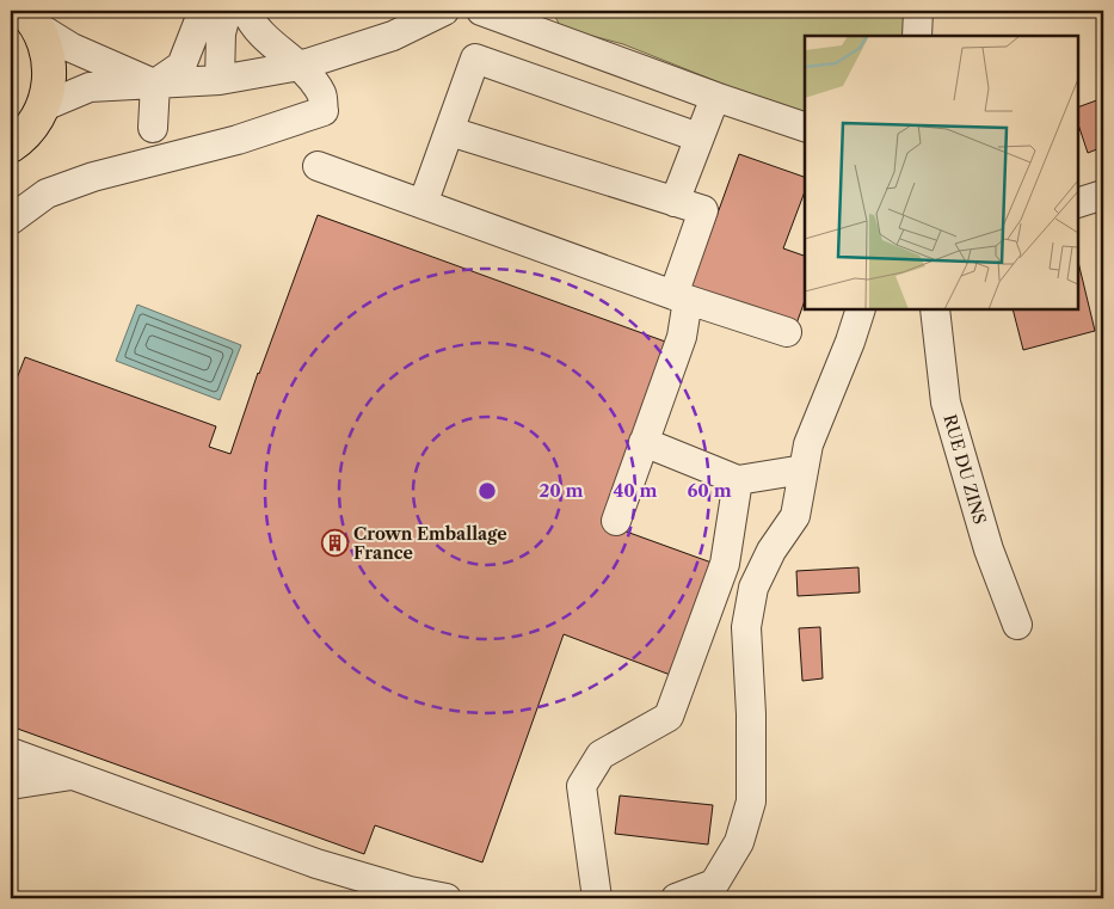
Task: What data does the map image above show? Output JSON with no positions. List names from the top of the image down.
{
  "streets": {
    "street": ["RUE DU ZINS"]
  },
  "places": {
    "building": ["Crown Emballage France"]
  },
  "rings": ["20 m", "40 m", "60 m"]
}
